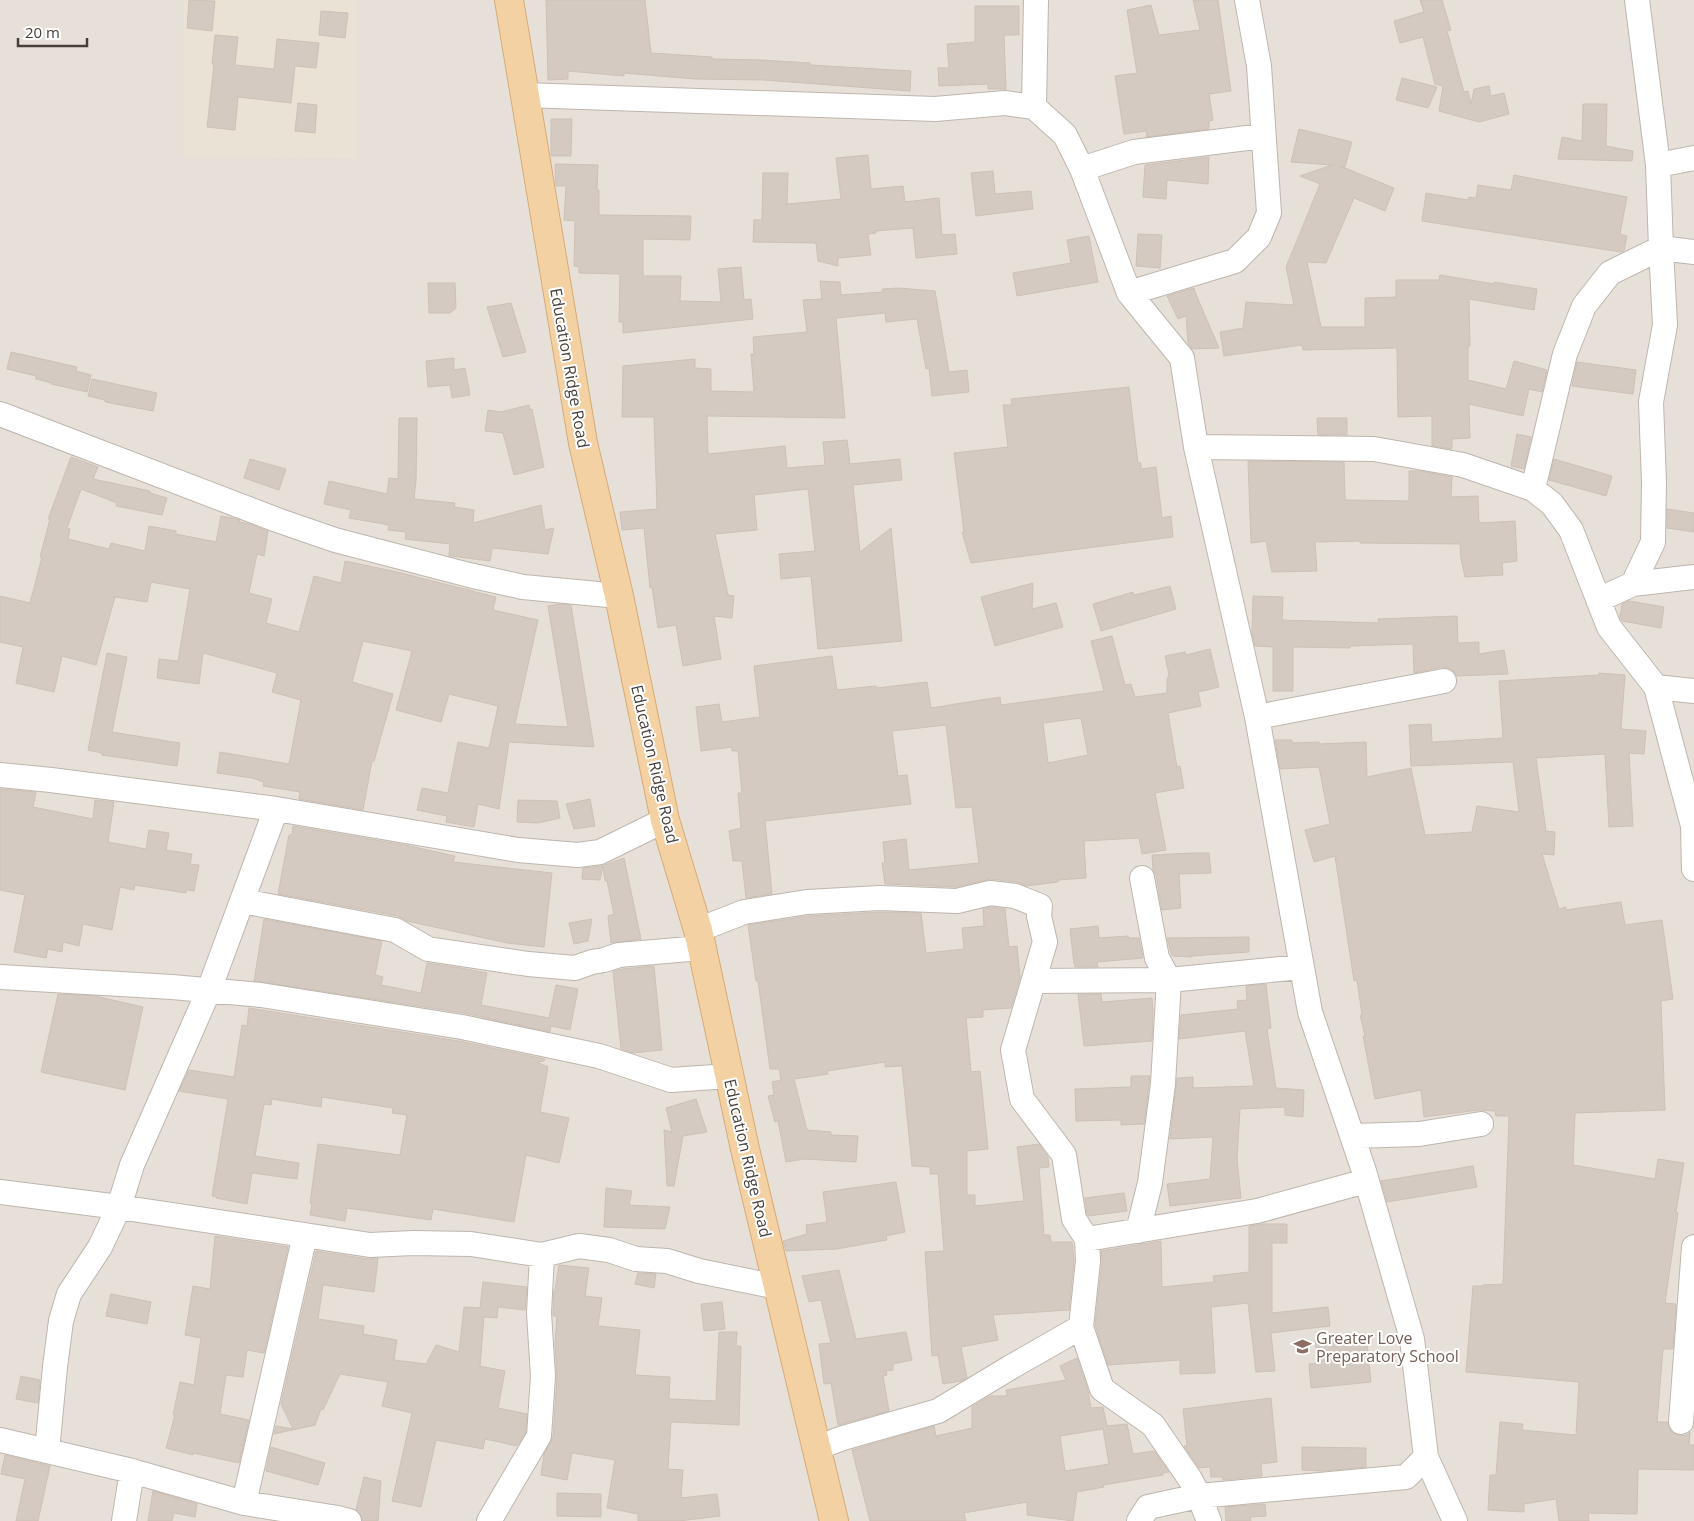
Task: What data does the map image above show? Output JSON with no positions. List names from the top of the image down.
{
  "streets": {
    "main road": ["Education Ridge Road"]
  },
  "places": {
    "school or university": ["Greater Love Preparatory School"]
  },
  "scale_bar": "20 m"
}
